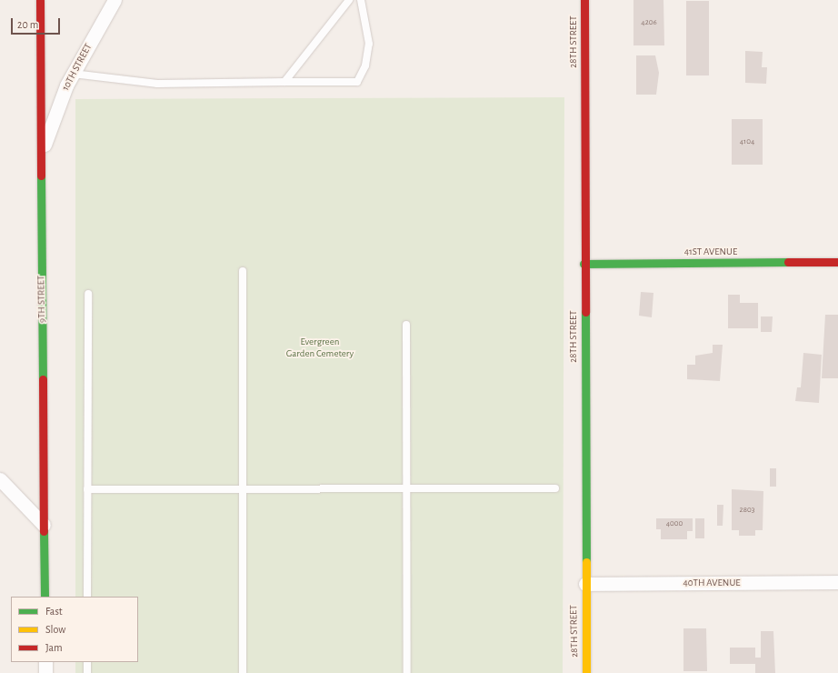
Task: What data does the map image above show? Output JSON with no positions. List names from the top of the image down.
{
  "streets": {
    "street": [
      "28TH STREET",
      "10TH STREET",
      "41ST AVENUE",
      "9TH STREET",
      "40TH AVENUE"
    ]
  },
  "crossings": [
    ["28TH STREET", "41ST AVENUE"],
    ["28TH STREET", "40TH AVENUE"],
    ["10TH STREET", "9TH STREET"]
  ],
  "parks": ["Evergreen Garden Cemetery"],
  "house_numbers": [
    "4206",
    "4104",
    "2803",
    "4000"
  ],
  "legend": ["Fast", "Slow", "Jam"],
  "scale_bar": "20 m"
}
